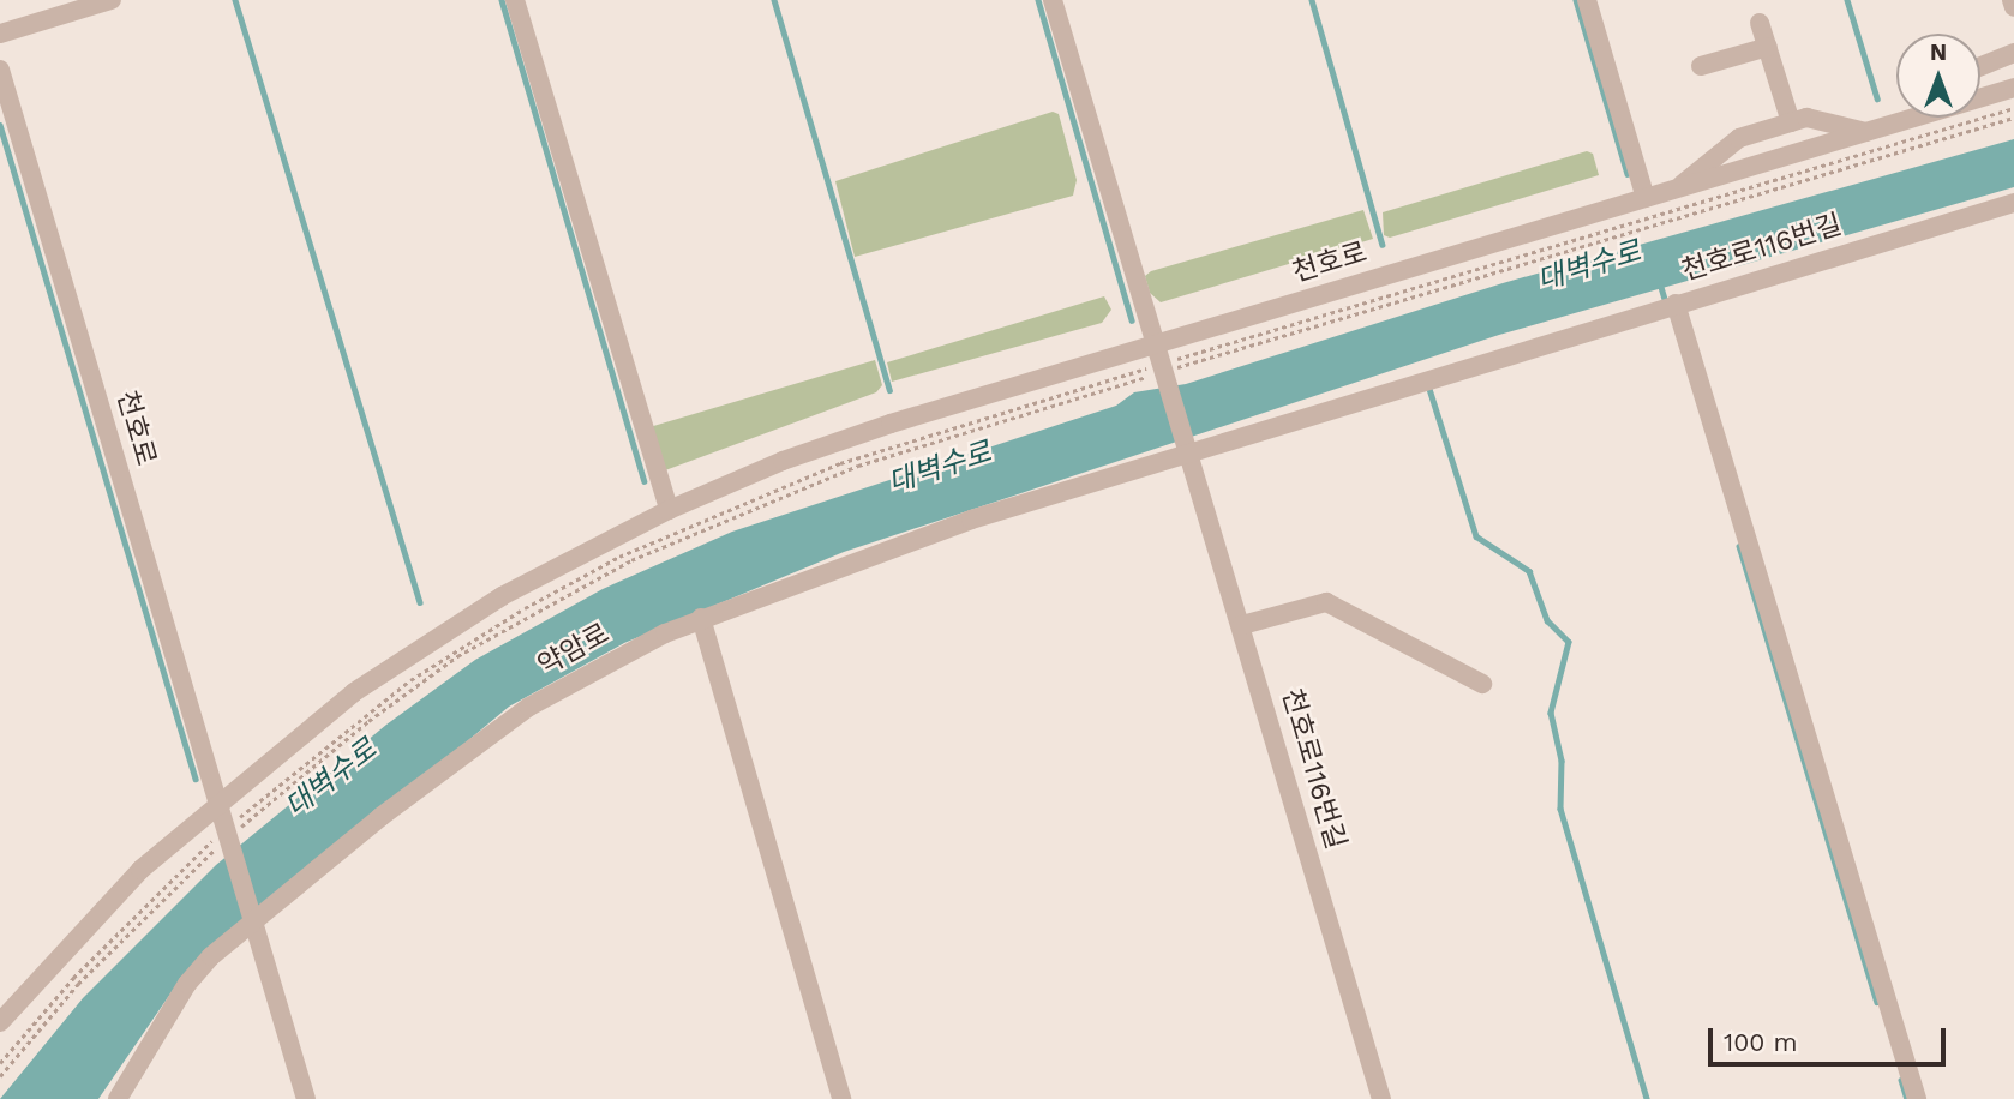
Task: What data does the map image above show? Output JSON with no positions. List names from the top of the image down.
{
  "streets": {
    "street": ["천호로116번길", "천호로", "약암로"]
  },
  "crossings": [
    ["천호로116번길", "천호로"],
    ["천호로116번길", "약암로"]
  ],
  "water": ["대벽수로"],
  "scale_bar": "100 m",
  "north": "top"
}
